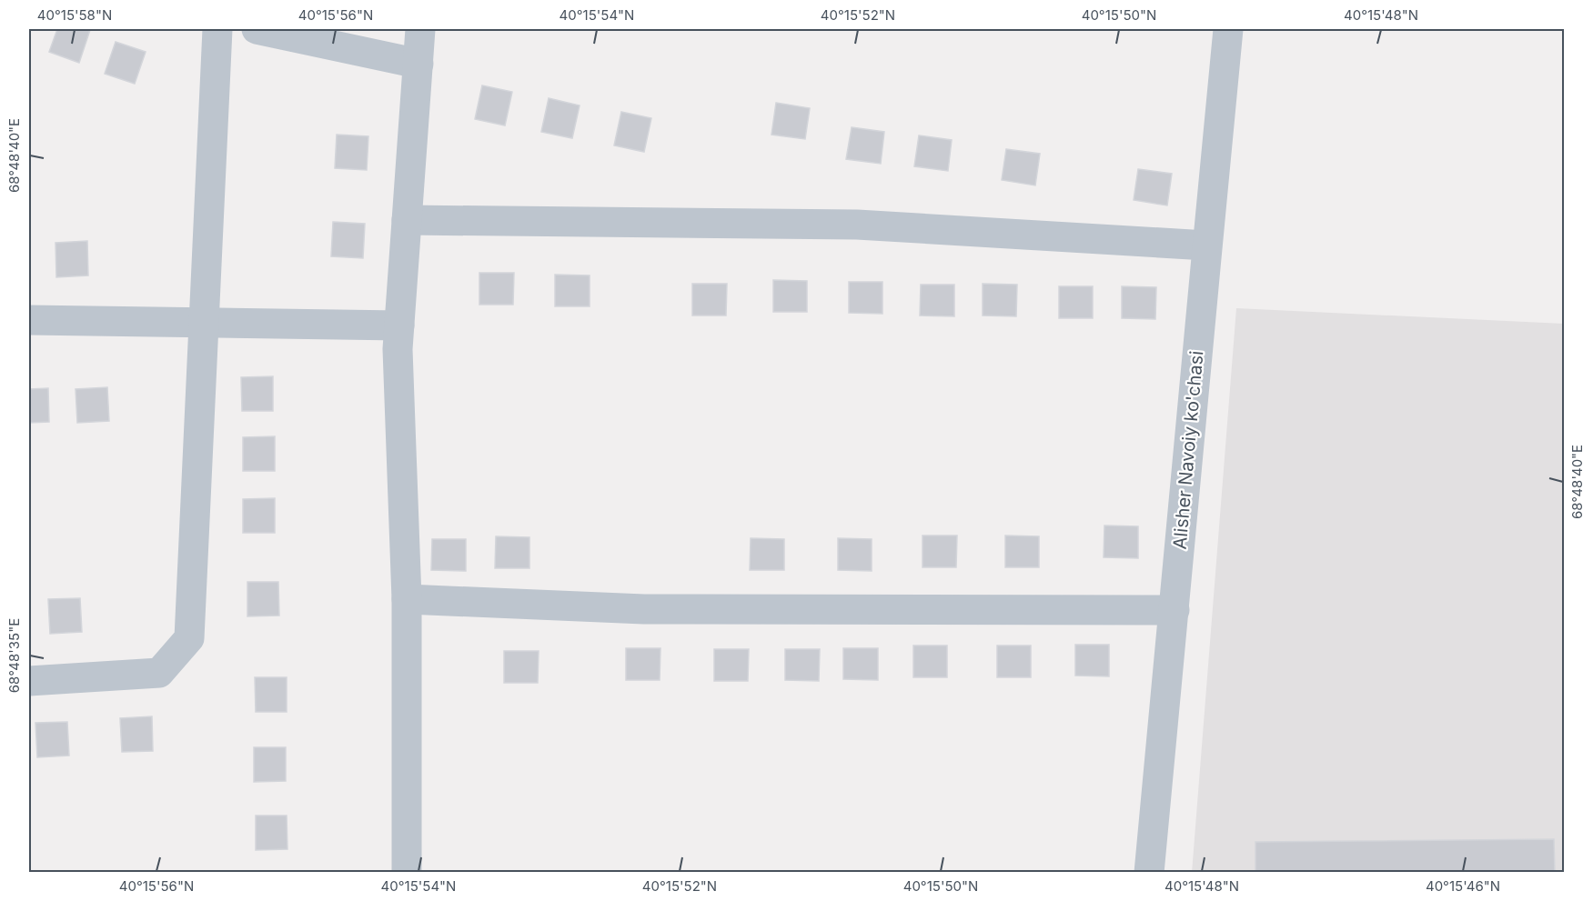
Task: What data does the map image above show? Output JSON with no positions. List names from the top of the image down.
{
  "streets": {
    "street": ["Alisher Navoiy ko'chasi"]
  },
  "coordinates": [
    "40°15'58\"N",
    "40°15'56\"N",
    "40°15'54\"N",
    "40°15'52\"N",
    "40°15'50\"N",
    "40°15'48\"N",
    "68°48'40\"E",
    "68°48'35\"E",
    "40°15'46\"N"
  ]
}
